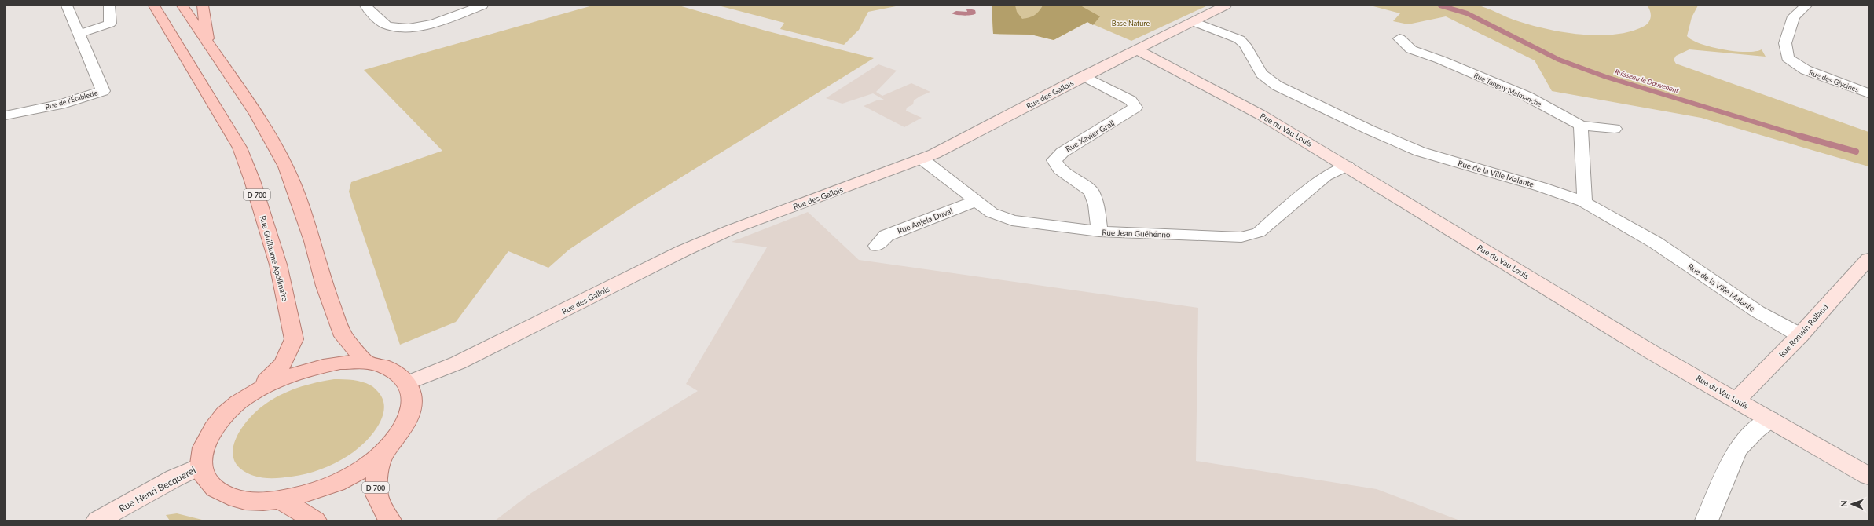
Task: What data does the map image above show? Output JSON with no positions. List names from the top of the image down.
{
  "streets": {
    "main road": [
      "Rue des Gallois",
      "Rue du Vau Louis",
      "D 700",
      "Rue Guillaume Apollinaire",
      "Rue Romain Rolland",
      "Rue Henri Becquerel"
    ],
    "street": [
      "Rue des Glycines",
      "Rue Tanguy Malmanche",
      "Rue de l'Établette",
      "Rue Xavier Grall",
      "Rue de la Ville Malante",
      "Rue Anjela Duval",
      "Rue Jean Guéhénno"
    ]
  },
  "crossings": [
    ["Rue des Gallois", "Rue du Vau Louis"],
    ["Rue des Gallois", "Rue Xavier Grall"],
    ["Rue des Gallois", "Rue de la Ville Malante"],
    ["Rue des Gallois", "Rue Jean Guéhénno"],
    ["Rue du Vau Louis", "Rue Jean Guéhénno"],
    ["Rue du Vau Louis", "Rue Romain Rolland"],
    ["Rue Xavier Grall", "Rue Jean Guéhénno"],
    ["Rue de la Ville Malante", "Rue Romain Rolland"],
    ["Rue Anjela Duval", "Rue Jean Guéhénno"]
  ],
  "water": ["Ruisseau le Douvenant"],
  "parks": ["Base Nature"],
  "north": "left"
}
